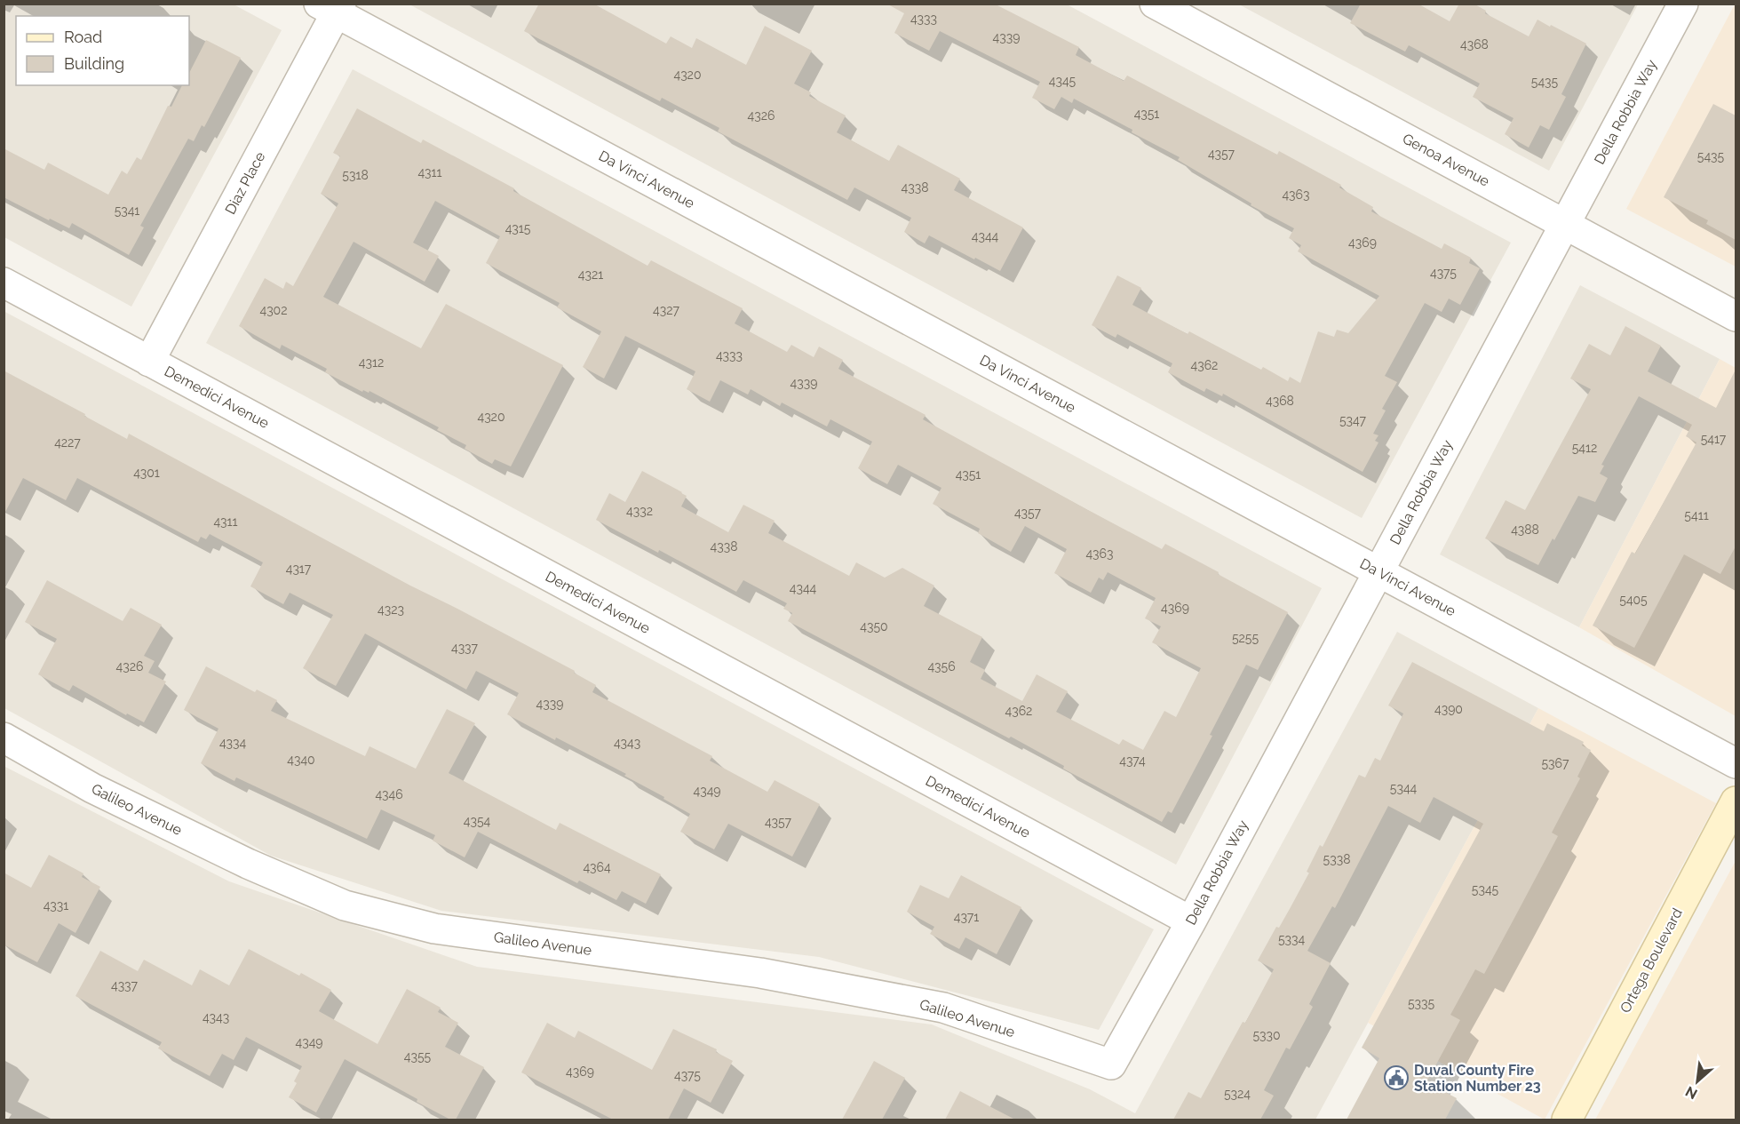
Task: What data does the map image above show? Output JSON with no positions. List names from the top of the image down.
{
  "streets": {
    "main road": ["Ortega Boulevard"],
    "street": [
      "Della Robbia Way",
      "Genoa Avenue",
      "Da Vinci Avenue",
      "Diaz Place",
      "Demedici Avenue",
      "Galileo Avenue"
    ]
  },
  "crossings": [
    ["Della Robbia Way", "Genoa Avenue"],
    ["Della Robbia Way", "Da Vinci Avenue"],
    ["Della Robbia Way", "Demedici Avenue"],
    ["Della Robbia Way", "Galileo Avenue"],
    ["Da Vinci Avenue", "Diaz Place"],
    ["Diaz Place", "Demedici Avenue"]
  ],
  "places": {
    "public building": ["Duval County Fire Station Number 23"]
  },
  "house_numbers": [
    "4333",
    "4339",
    "4368",
    "4320",
    "4345",
    "5435",
    "4351",
    "4326",
    "4357",
    "5435",
    "4311",
    "5318",
    "4338",
    "4363",
    "5341",
    "4315",
    "4344",
    "4369",
    "4375",
    "4321",
    "4302",
    "4327",
    "4333",
    "4312",
    "4362",
    "4339",
    "4368",
    "4320",
    "5347",
    "5417",
    "4227",
    "5412",
    "4301",
    "4351",
    "4332",
    "4357",
    "5411",
    "4311",
    "4388",
    "4338",
    "4363",
    "4317",
    "4344",
    "5405",
    "4369",
    "4323",
    "4350",
    "5255",
    "4337",
    "4326",
    "4356",
    "4339",
    "4390",
    "4362",
    "4334",
    "4343",
    "4340",
    "4374",
    "5367",
    "5344",
    "4349",
    "4346",
    "4354",
    "4357",
    "5338",
    "4364",
    "5345",
    "4331",
    "4371",
    "5334",
    "4337",
    "5335",
    "4343",
    "5330",
    "4349",
    "4355",
    "4369",
    "4375",
    "5324"
  ],
  "legend": ["Road", "Building"],
  "north": "bottom left"
}
